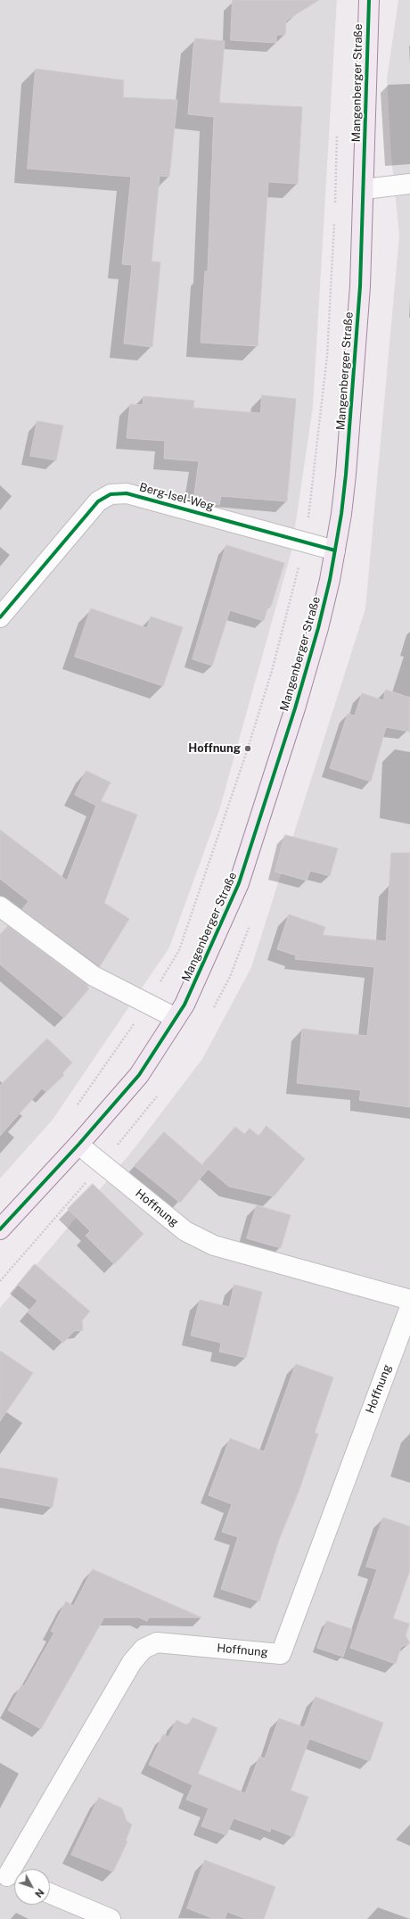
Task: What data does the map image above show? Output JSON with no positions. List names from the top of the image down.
{
  "streets": {
    "main road": ["Mangenberger Straße"],
    "lane": ["Berg-Isel-Weg", "Hoffnung"]
  },
  "crossings": [
    ["Mangenberger Straße", "Berg-Isel-Weg"],
    ["Mangenberger Straße", "Hoffnung"]
  ],
  "places": ["Hoffnung"],
  "north": "bottom right"
}
